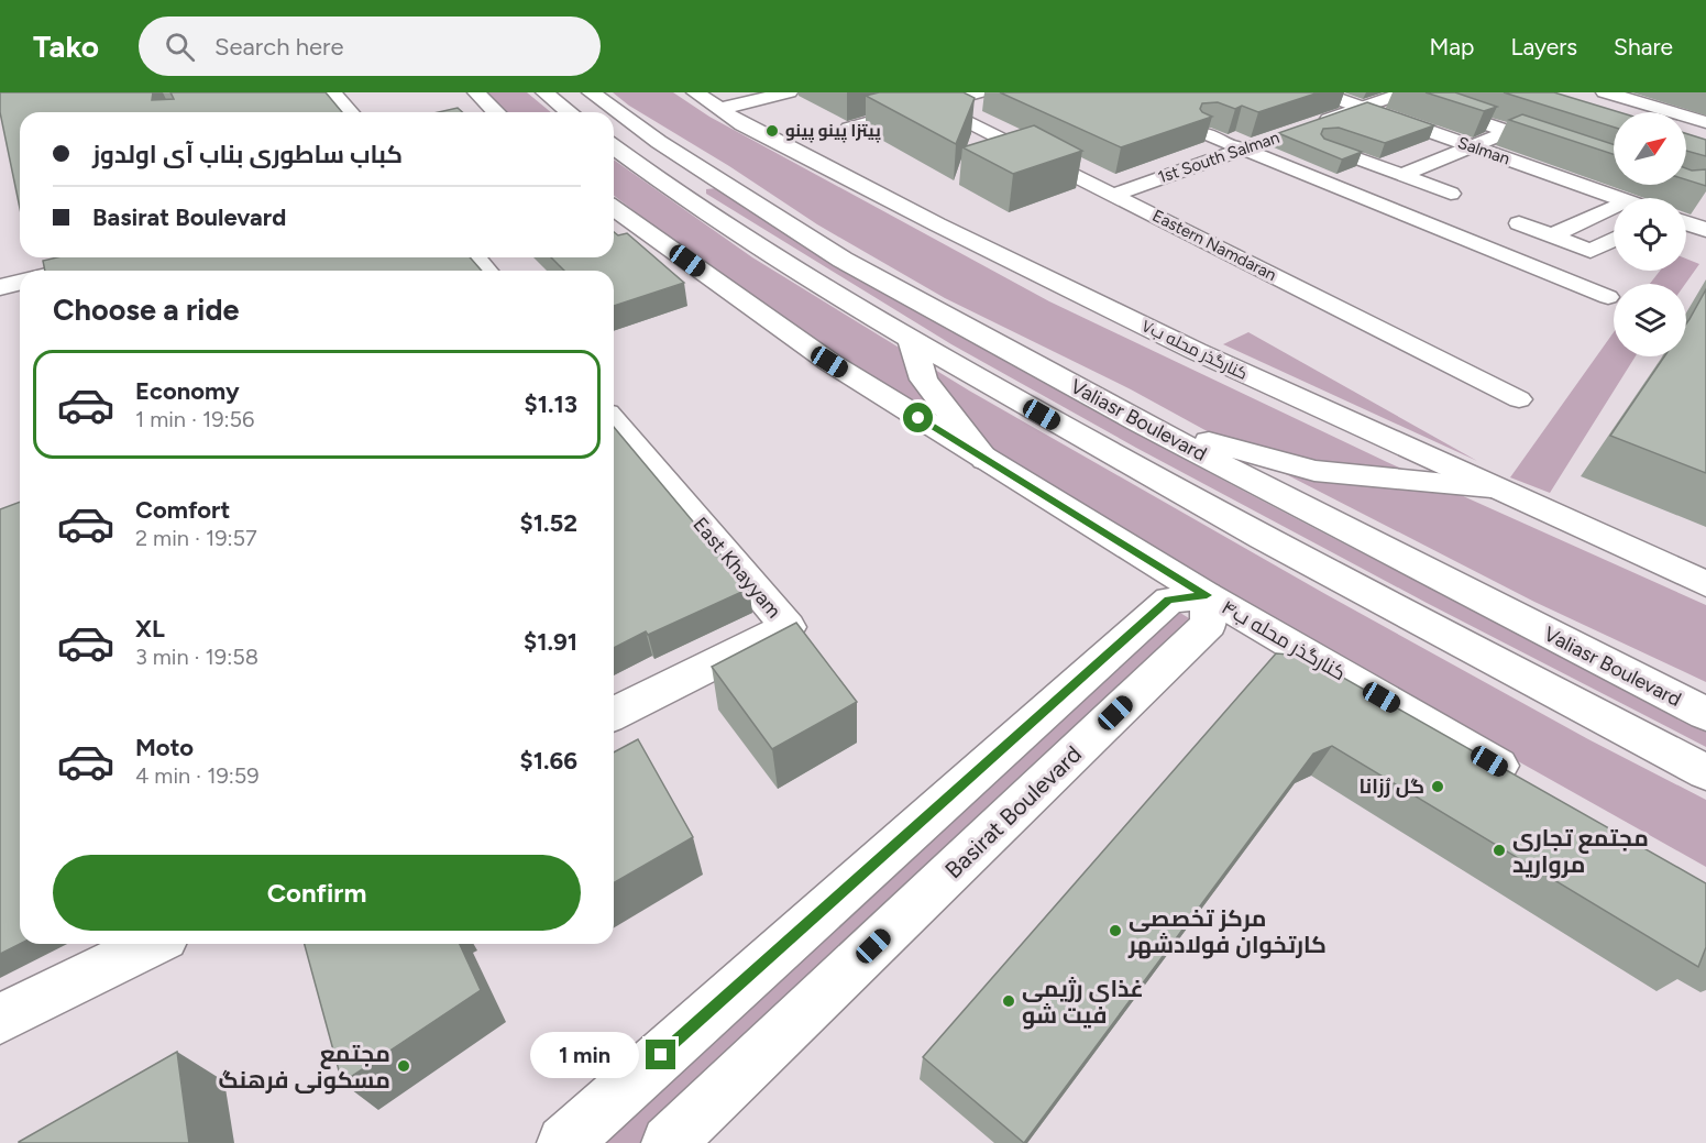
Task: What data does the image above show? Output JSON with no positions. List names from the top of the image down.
{
  "streets": {
    "main road": [
      "Salman",
      "Eastern Namdaran",
      "کنارگذر محله ب۷",
      "Valiasr Boulevard",
      "East Khayyam",
      "کنارگذر محله ب۴",
      "Basirat Boulevard"
    ],
    "street": ["1st South Salman"]
  },
  "crossings": [
    ["1st South Salman", "Eastern Namdaran"],
    ["کنارگذر محله ب۴", "Basirat Boulevard"]
  ],
  "places": [
    "پیتزا پینو پینو",
    "گل رُزانا",
    "مجتمع تجاری مروارید",
    "مرکز تخصصی کارتخوان فولادشهر",
    "غذای رژیمی فیت شو",
    "مجتمع مسکونی فرهنگ"
  ],
  "north": "top right",
  "page": {
    "header": "Tako",
    "search": "Search here",
    "nav": ["Map", "Layers", "Share"],
    "banner": ["کباب ساطوری بناب آی اولدوز", "Basirat Boulevard"],
    "heading": "Choose a ride",
    "list": [
      {
        "name": "Economy",
        "note": "1 min · 19:56",
        "value": "$1.13"
      },
      {
        "name": "Comfort",
        "note": "2 min · 19:57",
        "value": "$1.52"
      },
      {
        "name": "XL",
        "note": "3 min · 19:58",
        "value": "$1.91"
      },
      {
        "name": "Moto",
        "note": "4 min · 19:59",
        "value": "$1.66"
      }
    ],
    "buttons": "Confirm",
    "bubble": "1 min"
  }
}
